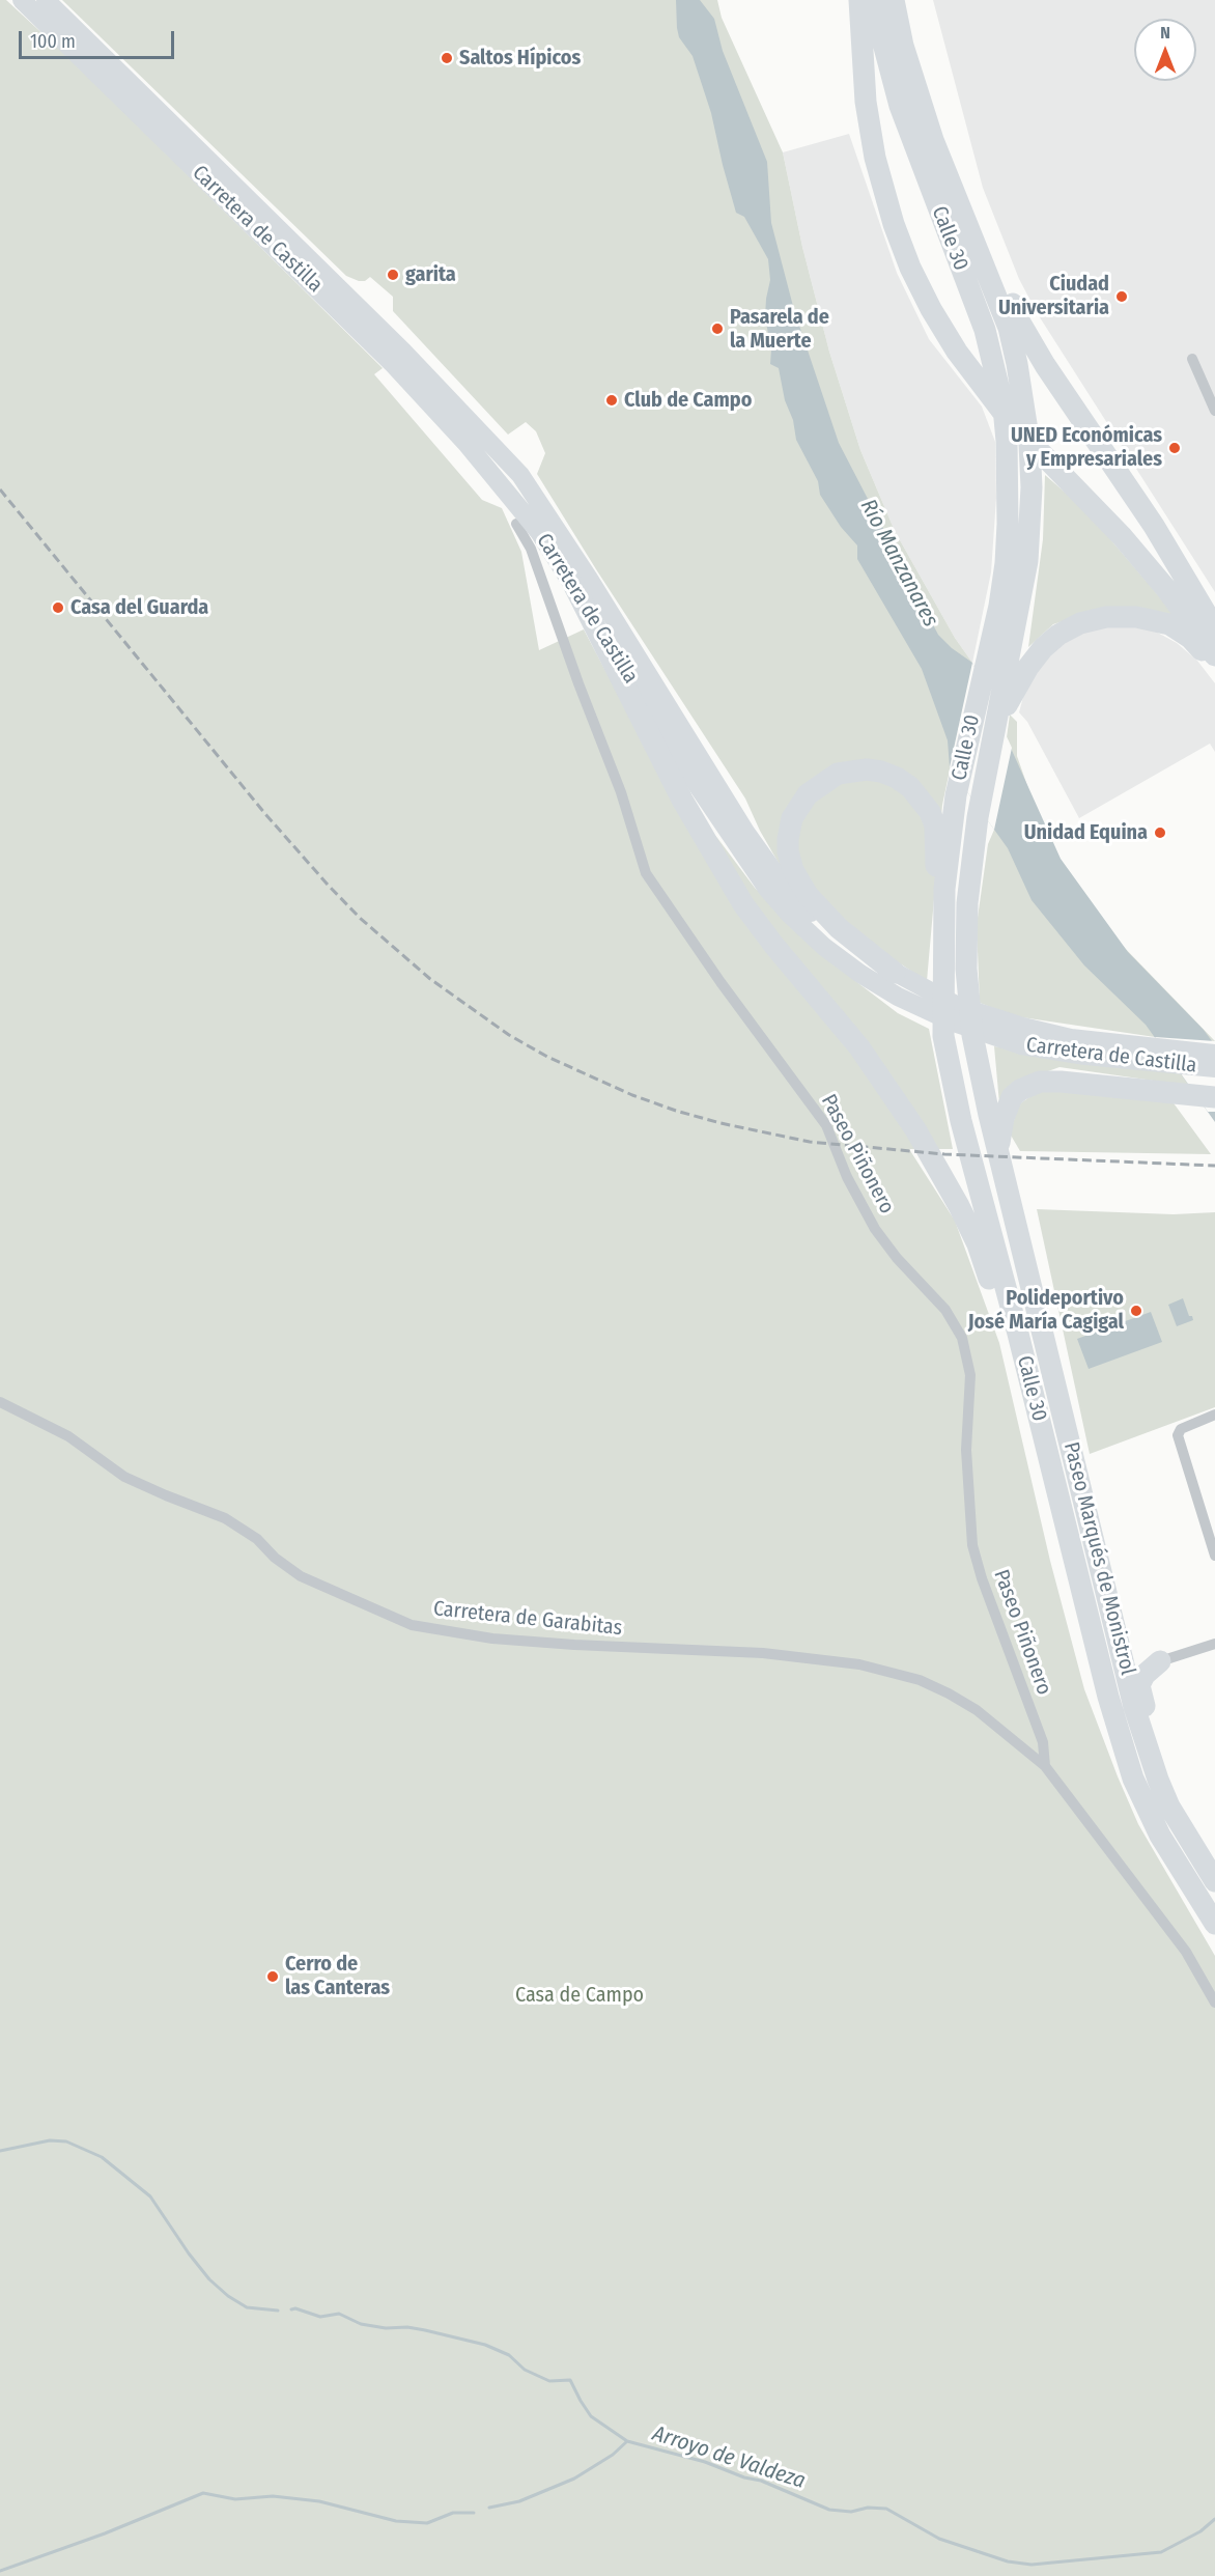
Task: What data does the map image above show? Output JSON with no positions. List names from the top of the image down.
{
  "streets": {
    "highway": ["Carretera de Castilla", "Calle 30", "Paseo Marqués de Monistrol"],
    "street": ["Paseo Piñonero", "Carretera de Garabitas"]
  },
  "crossings": [
    ["Calle 30", "Paseo Marqués de Monistrol"],
    ["Paseo Piñonero", "Carretera de Garabitas"]
  ],
  "water": ["Río Manzanares", "Arroyo de Valdeza"],
  "parks": ["Casa de Campo"],
  "places": [
    "Saltos Hípicos",
    "garita",
    "Ciudad Universitaria",
    "Pasarela de la Muerte",
    "Club de Campo",
    "UNED Económicas y Empresariales",
    "Casa del Guarda",
    "Unidad Equina",
    "Polideportivo José María Cagigal",
    "Cerro de las Canteras"
  ],
  "scale_bar": "100 m",
  "north": "top"
}
